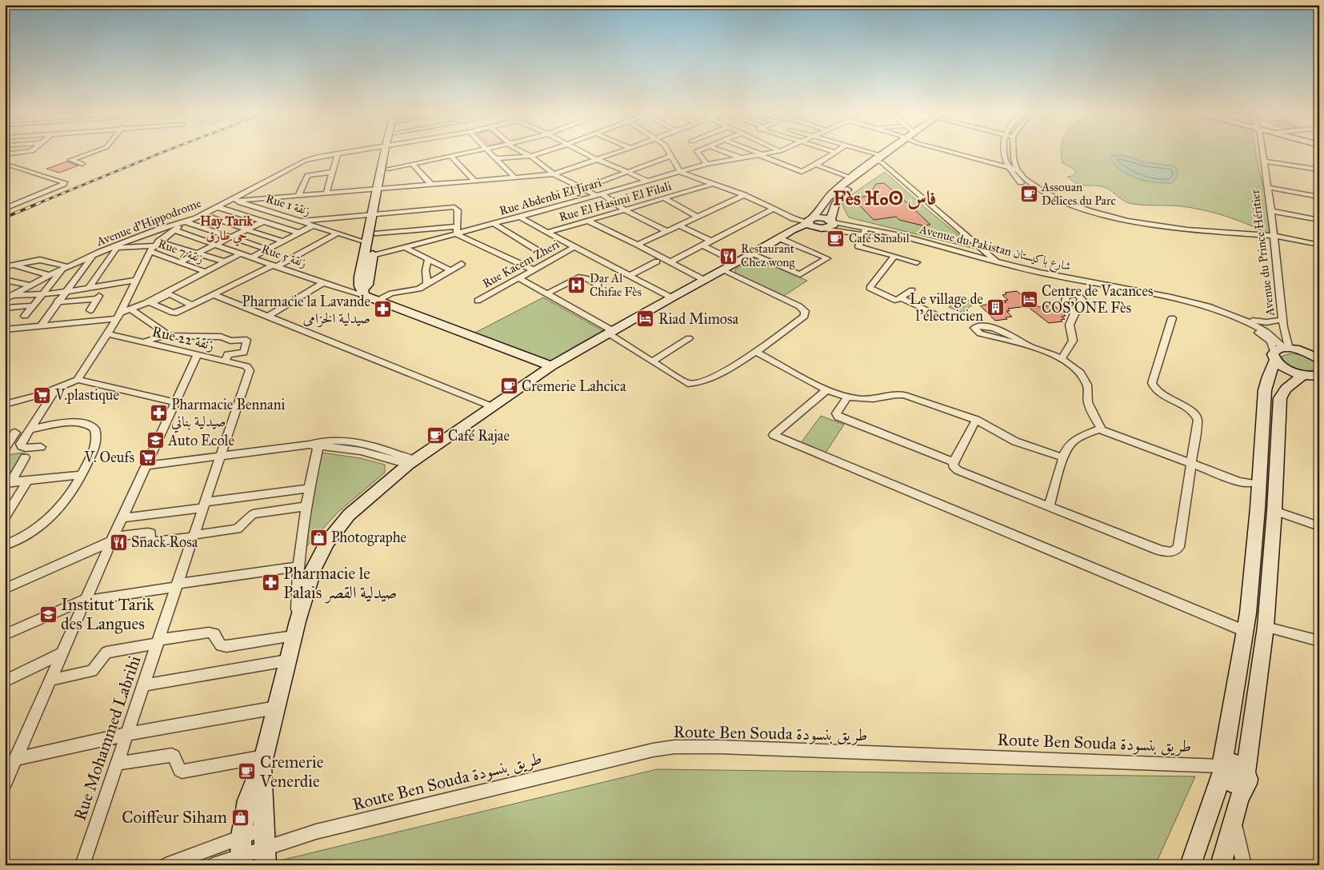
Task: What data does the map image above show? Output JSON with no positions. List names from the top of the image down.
{
  "streets": {
    "street": [
      "Rue Abdenbi El Jirari",
      "Rue El Hasimi El Filali",
      "Rue 1 زنقة",
      "Avenue d'Hippodrome",
      "Avenue du Pakistan شارع باكيستان",
      "Rue 7 زنقة",
      "Avenue du Prince Héritier",
      "Rue 5 زنقة",
      "Rue Kacem Zheri",
      "Rue 22 زنقة",
      "Route Ben Souda طريق بنسودة",
      "Rue Mohammed Labrihi"
    ]
  },
  "crossings": [
    ["Rue Abdenbi El Jirari", "Avenue du Pakistan شارع باكيستان"],
    ["Rue El Hasimi El Filali", "Avenue du Pakistan شارع باكيستان"],
    ["Rue 1 زنقة", "Avenue d'Hippodrome"],
    ["Avenue du Pakistan شارع باكيستان", "Avenue du Prince Héritier"],
    ["Rue 22 زنقة", "Rue Mohammed Labrihi"]
  ],
  "districts": ["Fès ⴼⴰⵙ فاس", "Hay Tarik حي طارق"],
  "places": {
    "cafe": [
      "Assouan Délices du Parc",
      "Café Sanabil",
      "Cremerie Lahcica",
      "Café Rajae",
      "Cremerie Venerdie"
    ],
    "restaurant": ["Restaurant Chez wong", "Snack Rosa"],
    "hospital": ["Dar Al Chifae Fès"],
    "hotel": ["Centre de Vacances COS’ONE Fès", "Riad Mimosa"],
    "building": ["Le village de l'électricien"],
    "pharmacy": ["Pharmacie la Lavande صيدلية الخزامى", "Pharmacie Bennani صيدلية بناني", "Pharmacie le Palais صيدلية القصر"],
    "supermarket": ["V.plastique", "V. Oeufs"],
    "school or university": ["Auto Ecole", "Institut Tarik des Langues"],
    "shop": ["Photographe", "Coiffeur Siham"]
  }
}
